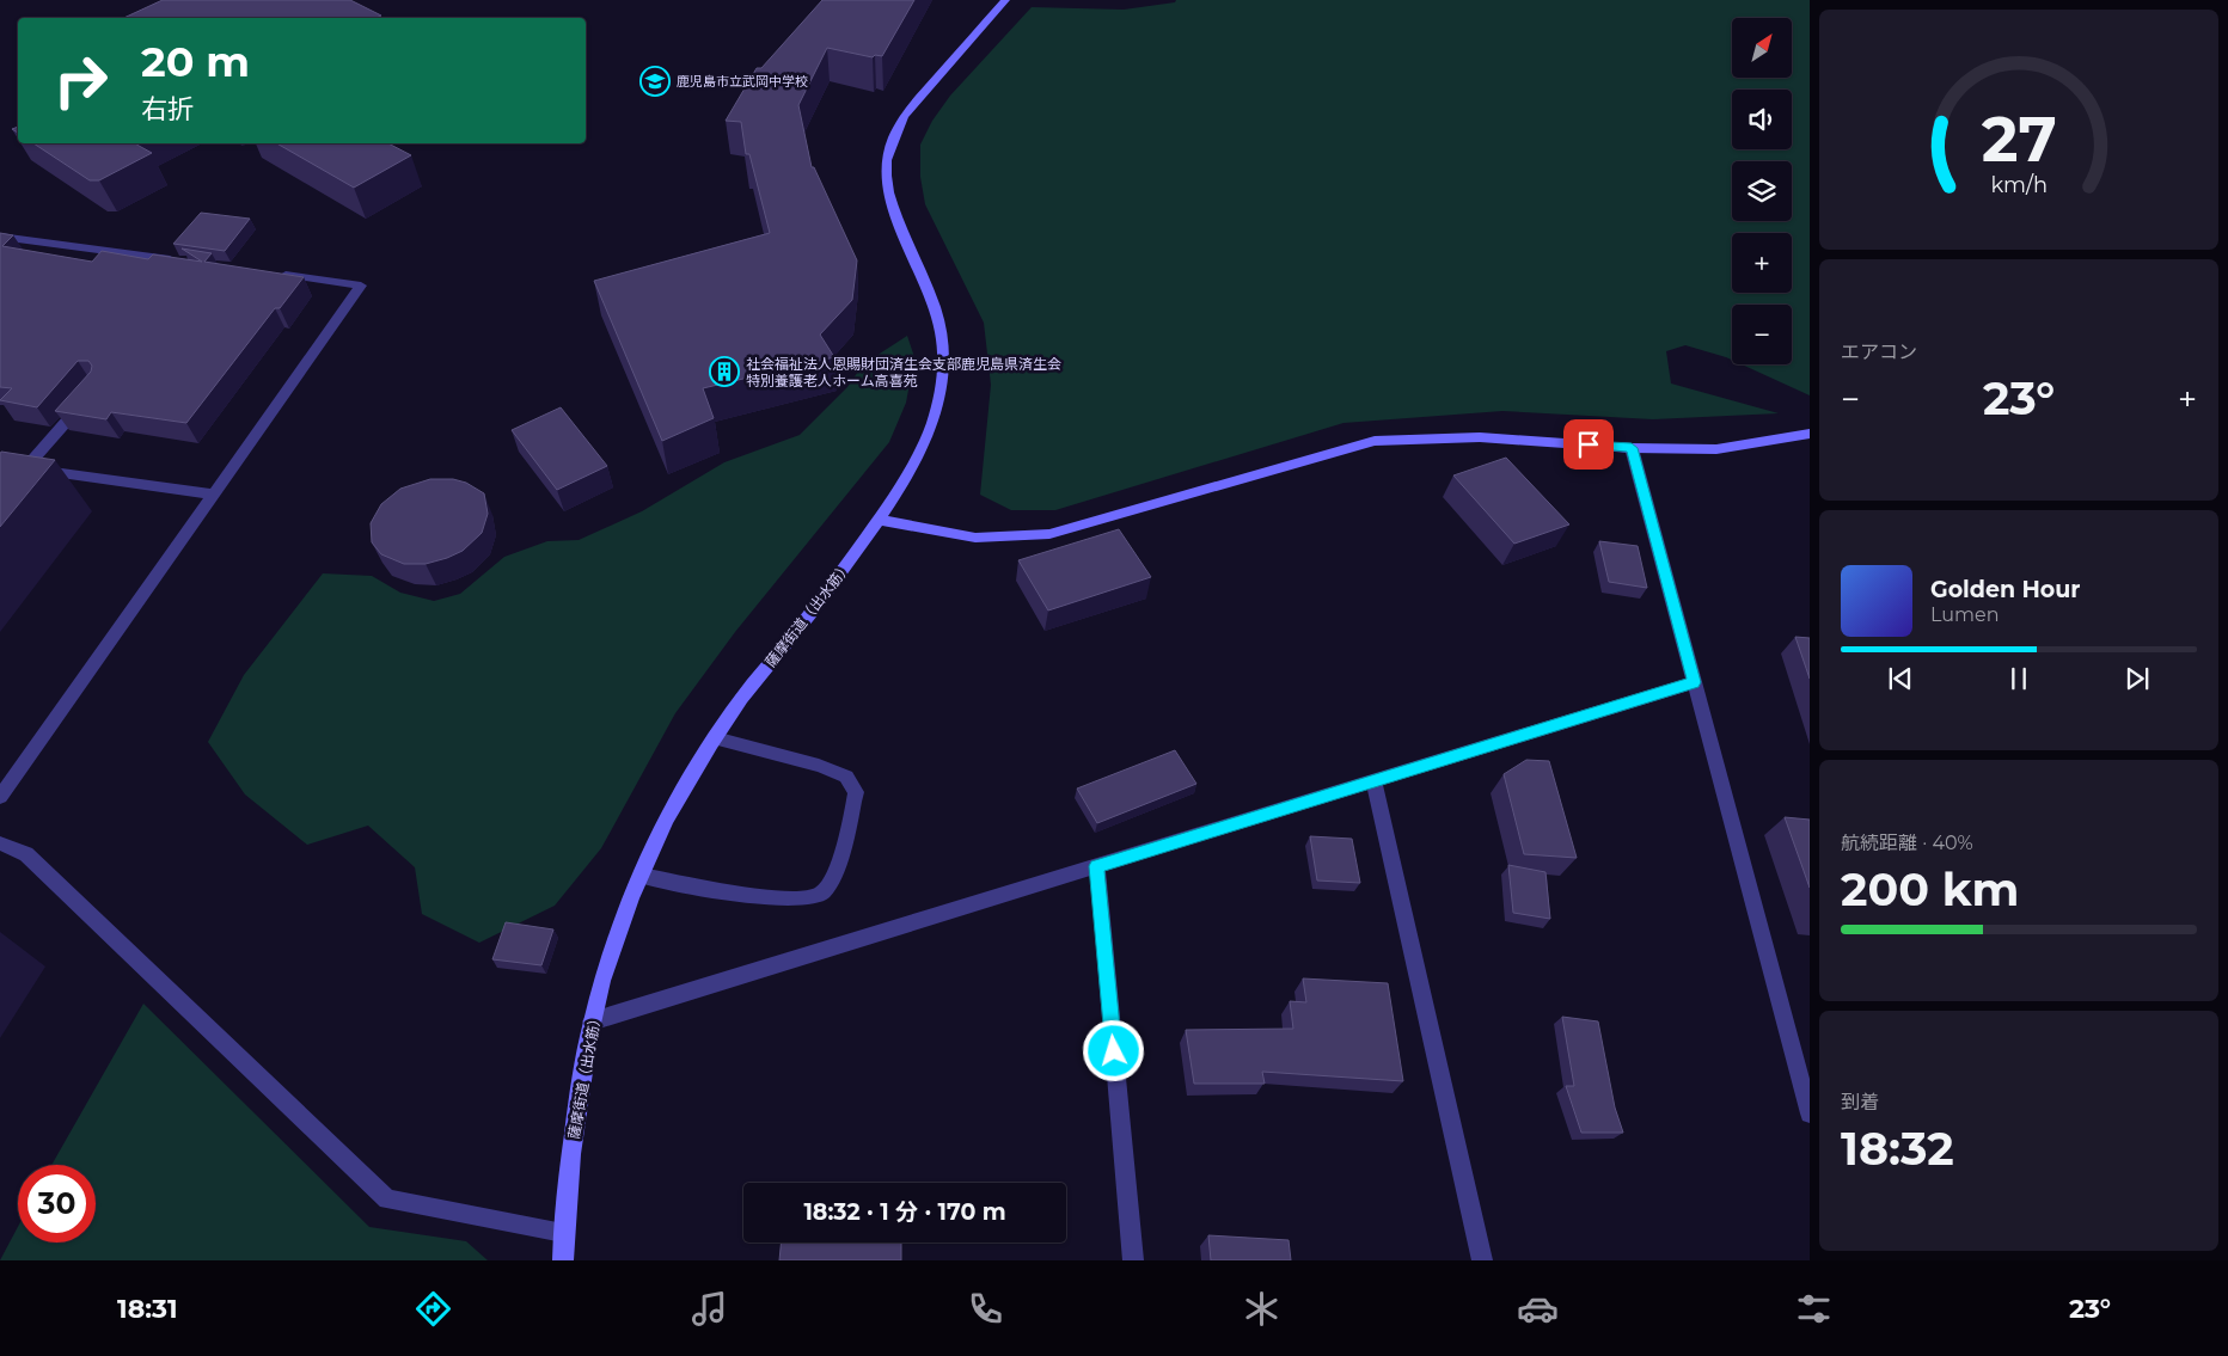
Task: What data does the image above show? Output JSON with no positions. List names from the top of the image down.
{
  "streets": {
    "street": ["薩摩街道（出水筋）"]
  },
  "places": {
    "school or university": ["鹿児島市立武岡中学校"],
    "building": ["社会福祉法人恩賜財団済生会支部鹿児島県済生会 特別養護老人ホーム高喜苑"]
  },
  "north": "top right",
  "page": {
    "map_buttons": ["+", "−"],
    "turn": ["20 m", "右折"],
    "tile": [
      "エアコン",
      ["航続距離 · 40%", "200 km"],
      ["到着", "18:32"]
    ],
    "heat": ["−", "23°", "+"],
    "song": ["Golden Hour", "Lumen"],
    "limit": "30",
    "trip": "18:32 · 1 分 · 170 m",
    "tabs": ["18:31", "23°"],
    "gauge": ["27", "km/h"]
  }
}
